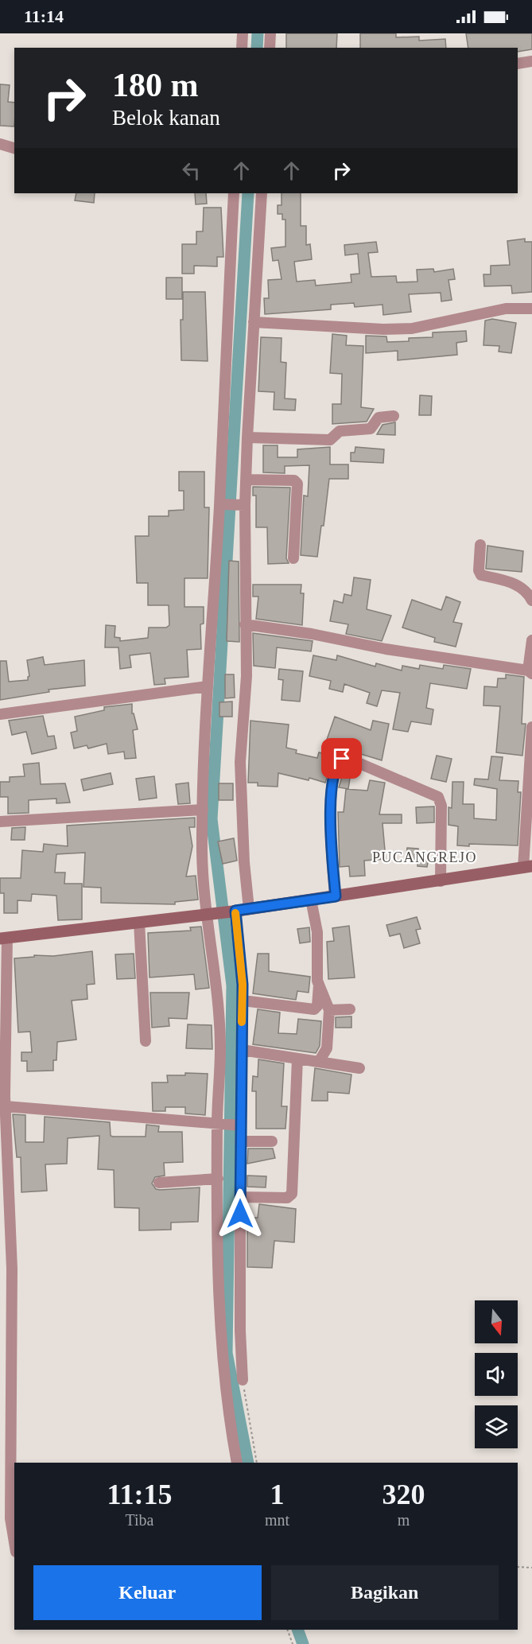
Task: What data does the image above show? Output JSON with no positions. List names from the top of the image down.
{
  "districts": ["PUCANGREJO"],
  "north": "bottom",
  "page": {
    "status": "11:14",
    "turn": ["180 m", "Belok kanan"],
    "eta": [
      "11:15",
      "Tiba",
      "1",
      "mnt",
      "320",
      "m"
    ],
    "buttons": ["Keluar", "Bagikan"]
  }
}
